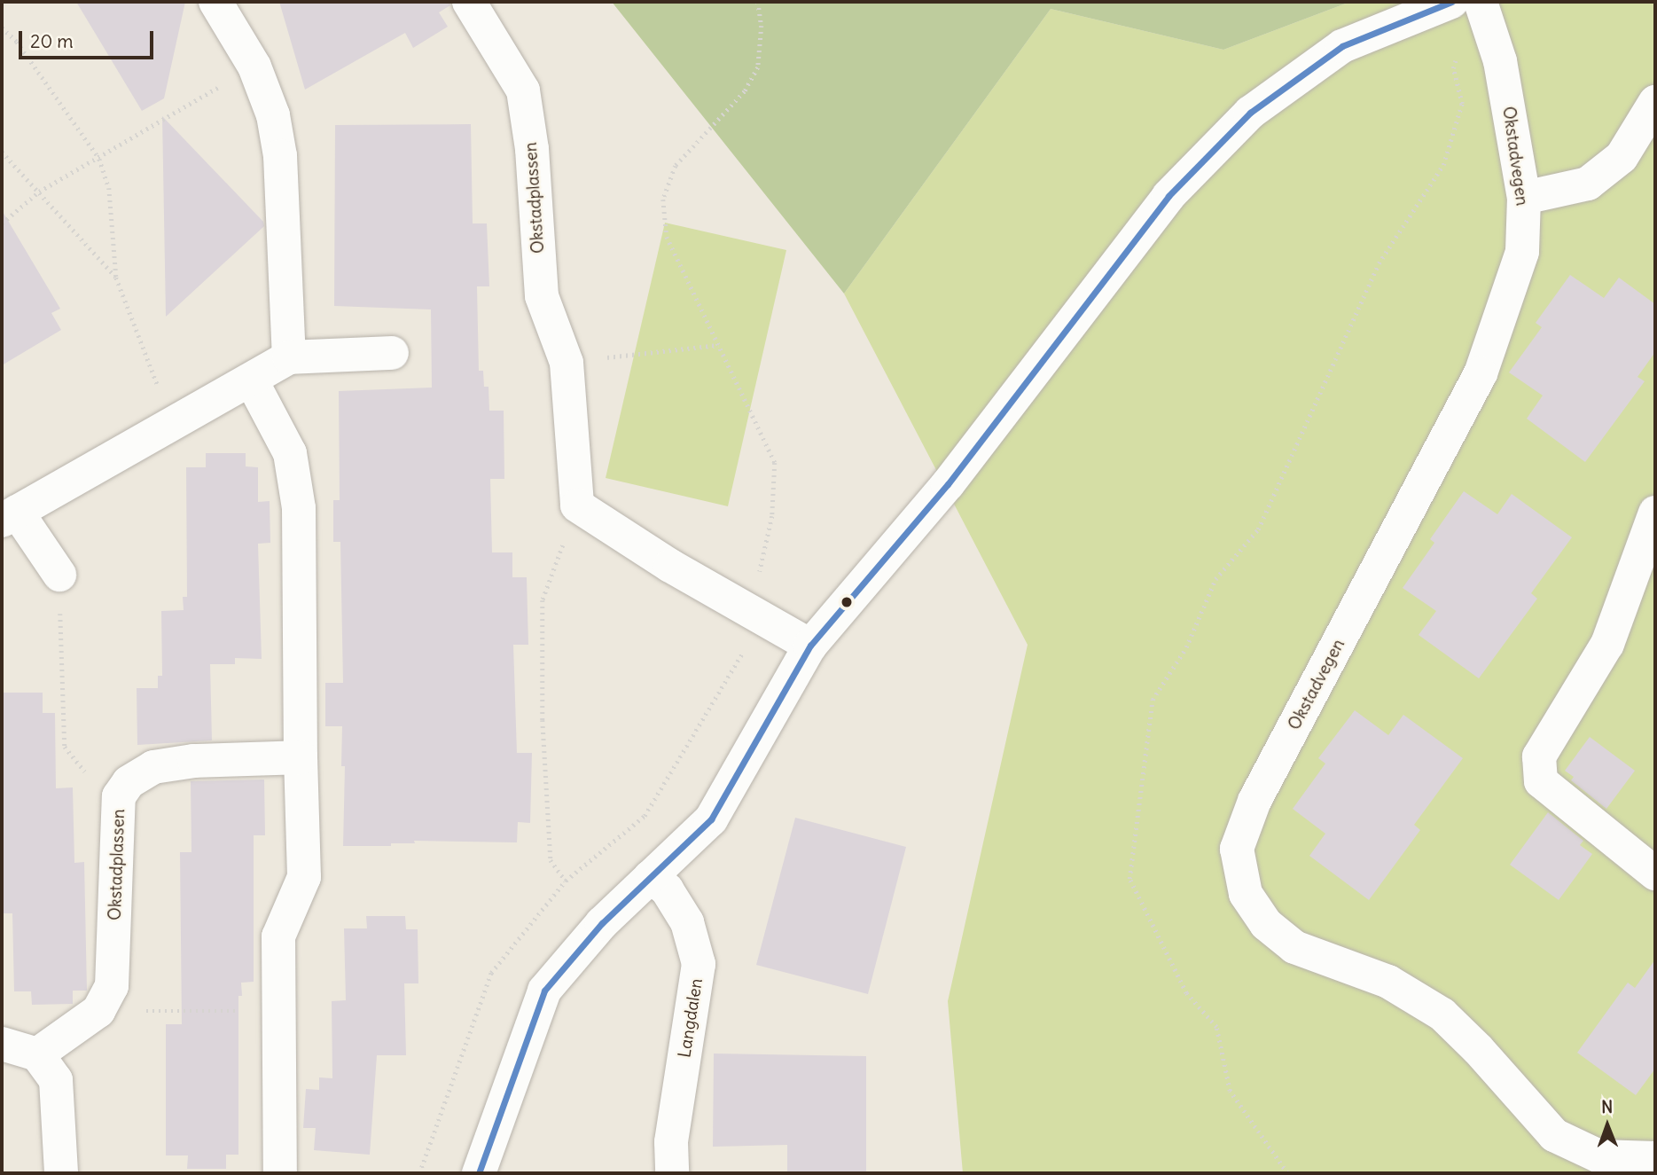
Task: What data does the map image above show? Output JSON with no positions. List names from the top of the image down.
{
  "streets": {
    "street": ["Okstadvegen", "Okstadplassen", "Langdalen"]
  },
  "scale_bar": "20 m",
  "north": "top"
}
